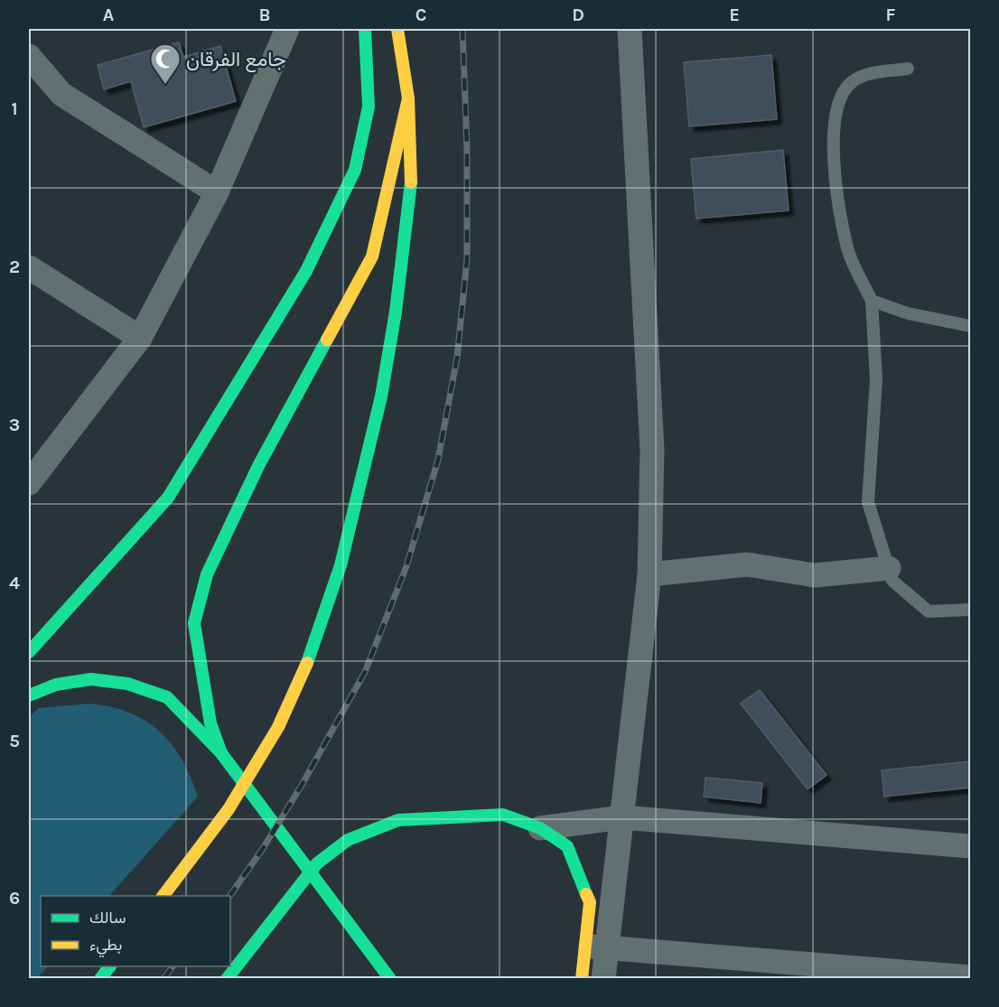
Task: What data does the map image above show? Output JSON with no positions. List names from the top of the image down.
{
  "places": {
    "mosque": ["جامع الفرقان"]
  },
  "legend": ["سالك", "بطيء"],
  "grid": {
    "columns": [
      "A",
      "B",
      "C",
      "D",
      "E",
      "F"
    ],
    "rows": [
      "1",
      "2",
      "3",
      "4",
      "5",
      "6"
    ]
  }
}
